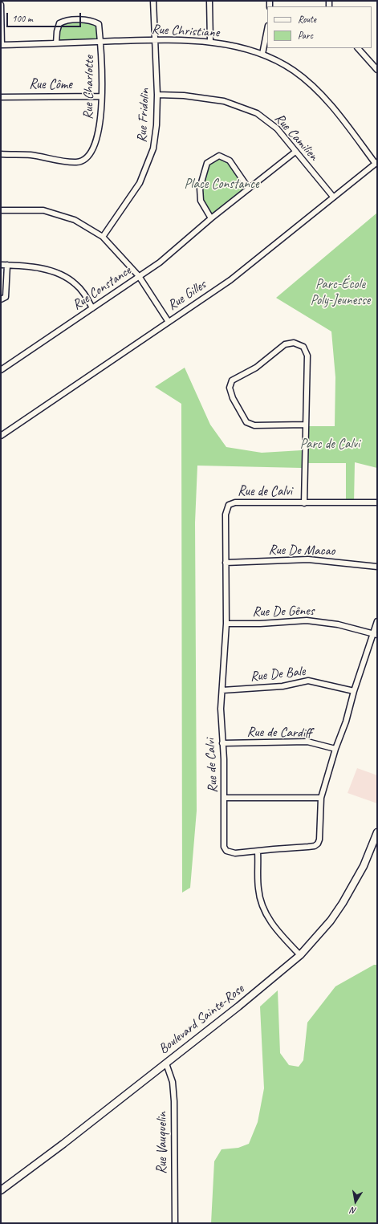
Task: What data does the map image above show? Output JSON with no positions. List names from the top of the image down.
{
  "streets": {
    "street": [
      "Rue Christiane",
      "Rue Côme",
      "Rue Charlotte",
      "Rue Fridolin",
      "Rue Camilien",
      "Rue Constance",
      "Rue Gilles",
      "Rue de Calvi",
      "Rue De Macao",
      "Rue De Gênes",
      "Rue De Bale",
      "Rue de Cardiff",
      "Boulevard Sainte-Rose",
      "Rue Vauquelin"
    ]
  },
  "crossings": [
    ["Rue Christiane", "Rue Charlotte"],
    ["Rue Christiane", "Rue Fridolin"],
    ["Rue Christiane", "Rue Gilles"],
    ["Rue Côme", "Rue Charlotte"],
    ["Rue Fridolin", "Rue Camilien"],
    ["Rue Camilien", "Rue Constance"],
    ["Rue Camilien", "Rue Gilles"],
    ["Rue de Calvi", "Rue De Macao"],
    ["Rue de Calvi", "Rue De Gênes"],
    ["Rue de Calvi", "Rue De Bale"],
    ["Rue de Calvi", "Rue de Cardiff"],
    ["Boulevard Sainte-Rose", "Rue Vauquelin"]
  ],
  "parks": ["Place Constance", "Parc-École Poly-Jeunesse", "Parc de Calvi"],
  "legend": ["Route", "Parc"],
  "scale_bar": "100 m",
  "north": "bottom"
}
